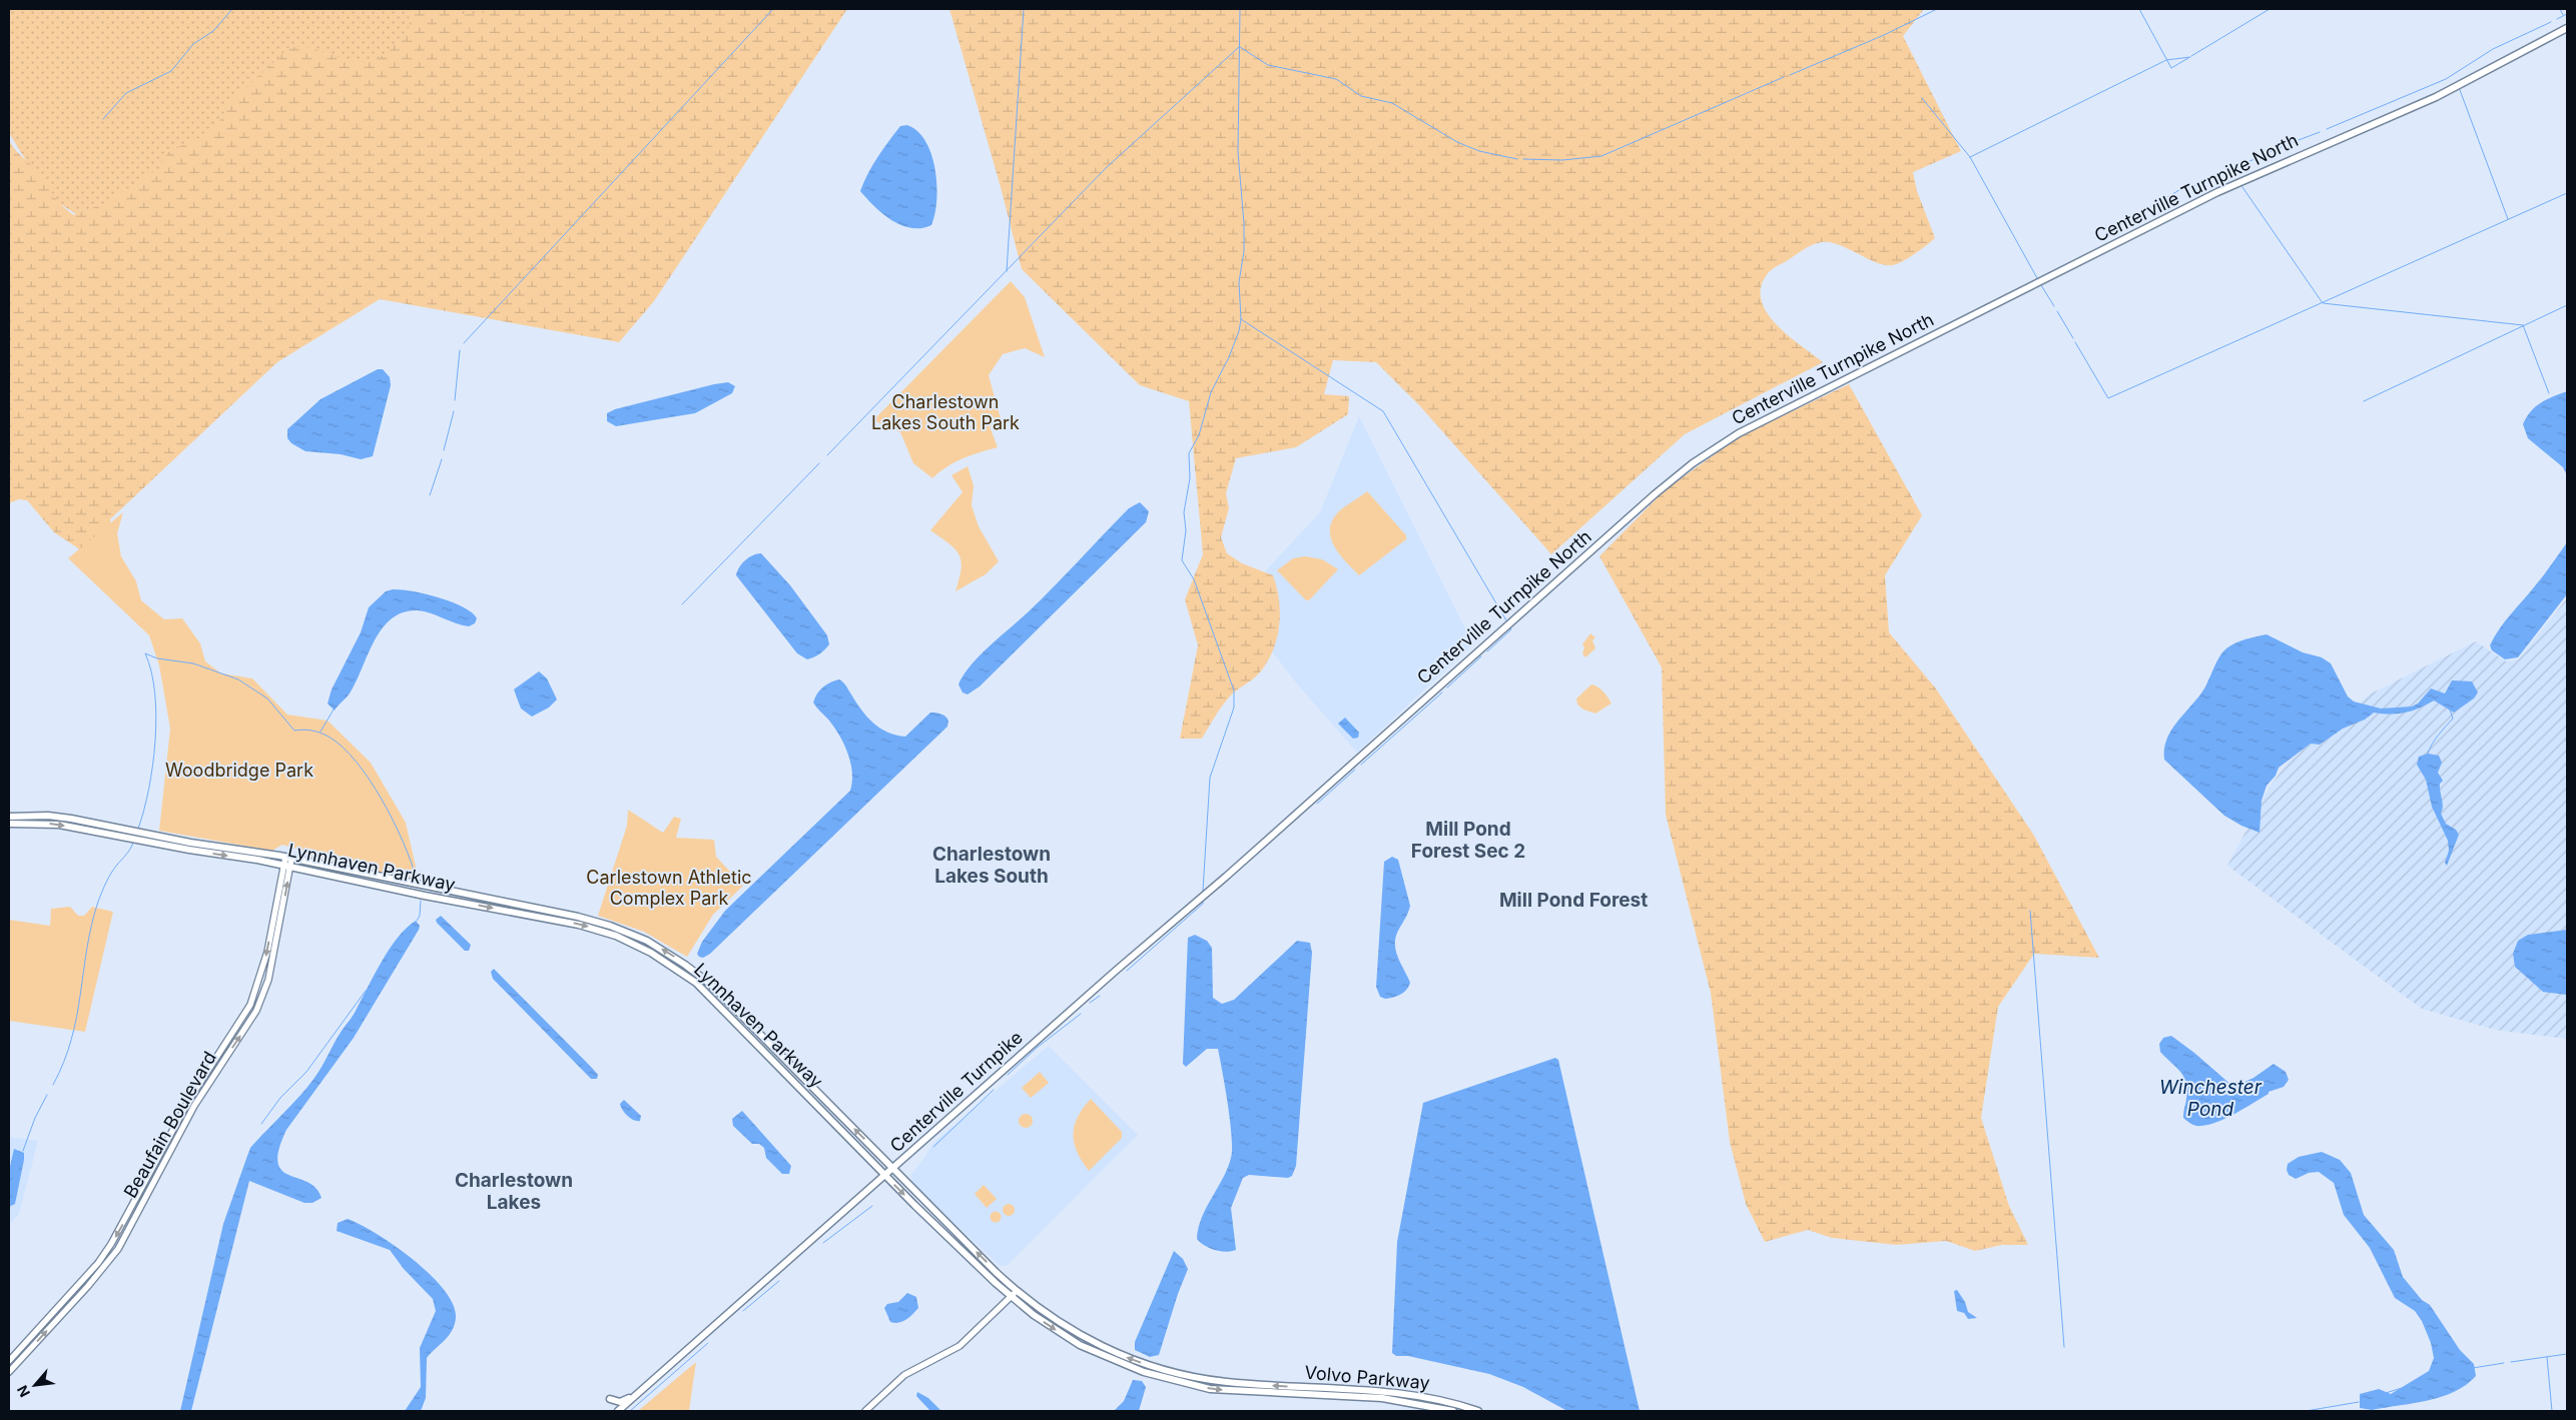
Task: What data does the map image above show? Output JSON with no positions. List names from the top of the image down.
{
  "streets": {
    "main road": [
      "Centerville Turnpike North",
      "Lynnhaven Parkway",
      "Centerville Turnpike",
      "Volvo Parkway"
    ],
    "street": ["Beaufain Boulevard"]
  },
  "crossings": [
    ["Centerville Turnpike North", "Centerville Turnpike"],
    ["Lynnhaven Parkway", "Centerville Turnpike"],
    ["Lynnhaven Parkway", "Beaufain Boulevard"],
    ["Lynnhaven Parkway", "Volvo Parkway"]
  ],
  "districts": [
    "Mill Pond Forest Sec 2",
    "Charlestown Lakes South",
    "Mill Pond Forest",
    "Charlestown Lakes"
  ],
  "water": ["Winchester Pond"],
  "parks": ["Charlestown Lakes South Park", "Woodbridge Park", "Carlestown Athletic Complex Park"],
  "north": "bottom left"
}
